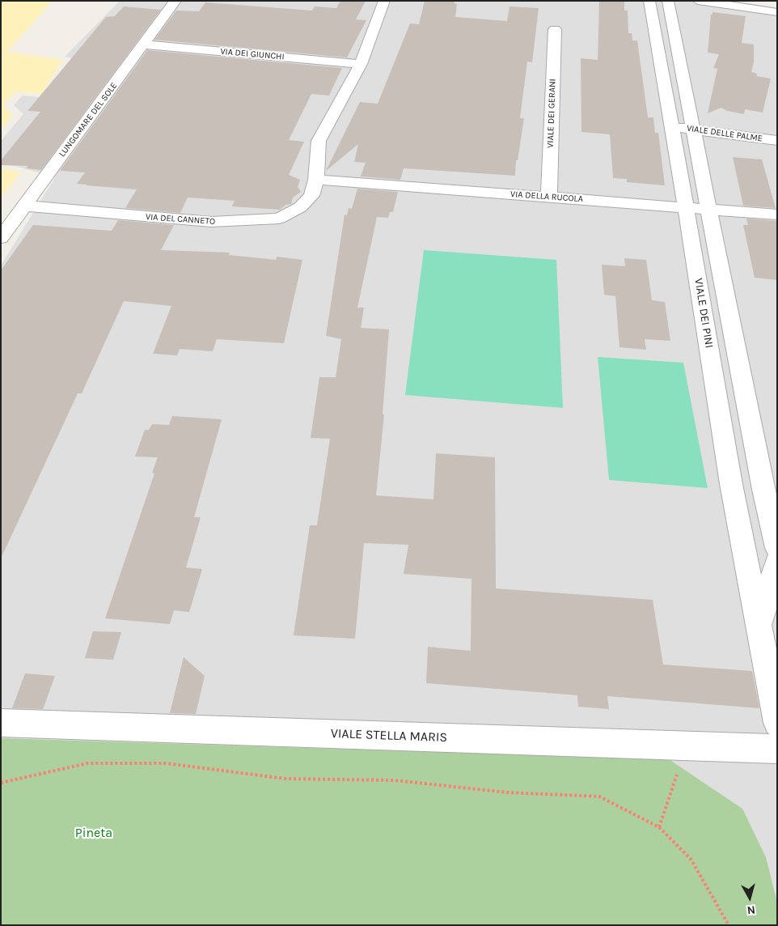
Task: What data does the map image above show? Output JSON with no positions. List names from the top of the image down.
{
  "streets": {
    "street": [
      "VIA DEI GIUNCHI",
      "VIALE DEI GERANI",
      "LUNGOMARE DEL SOLE",
      "VIALE DELLE PALME",
      "VIA DELLA RUCOLA",
      "VIA DEL CANNETO",
      "VIALE DEI PINI",
      "VIALE STELLA MARIS"
    ]
  },
  "crossings": [
    ["VIA DEI GIUNCHI", "LUNGOMARE DEL SOLE"],
    ["VIA DEI GIUNCHI", "VIA DEL CANNETO"],
    ["VIALE DEI GERANI", "VIA DELLA RUCOLA"],
    ["LUNGOMARE DEL SOLE", "VIA DEL CANNETO"],
    ["VIALE DELLE PALME", "VIALE DEI PINI"],
    ["VIA DELLA RUCOLA", "VIA DEL CANNETO"],
    ["VIA DELLA RUCOLA", "VIALE DEI PINI"]
  ],
  "parks": ["Pineta"],
  "north": "bottom"
}
